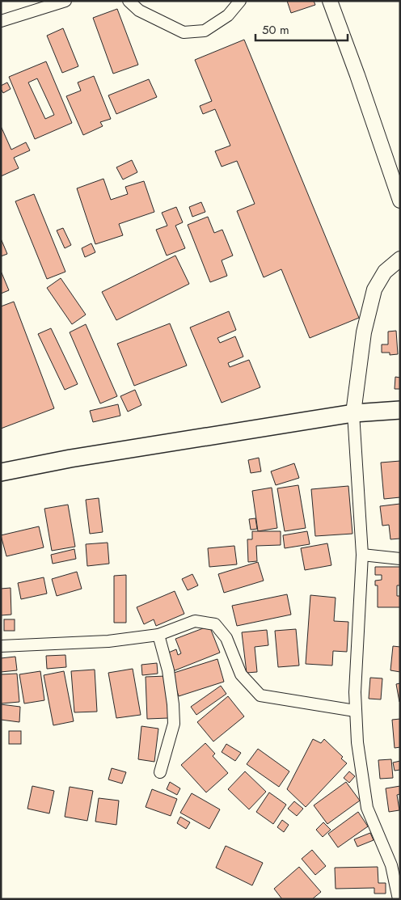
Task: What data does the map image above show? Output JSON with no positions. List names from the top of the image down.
{
  "scale_bar": "50 m"
}
